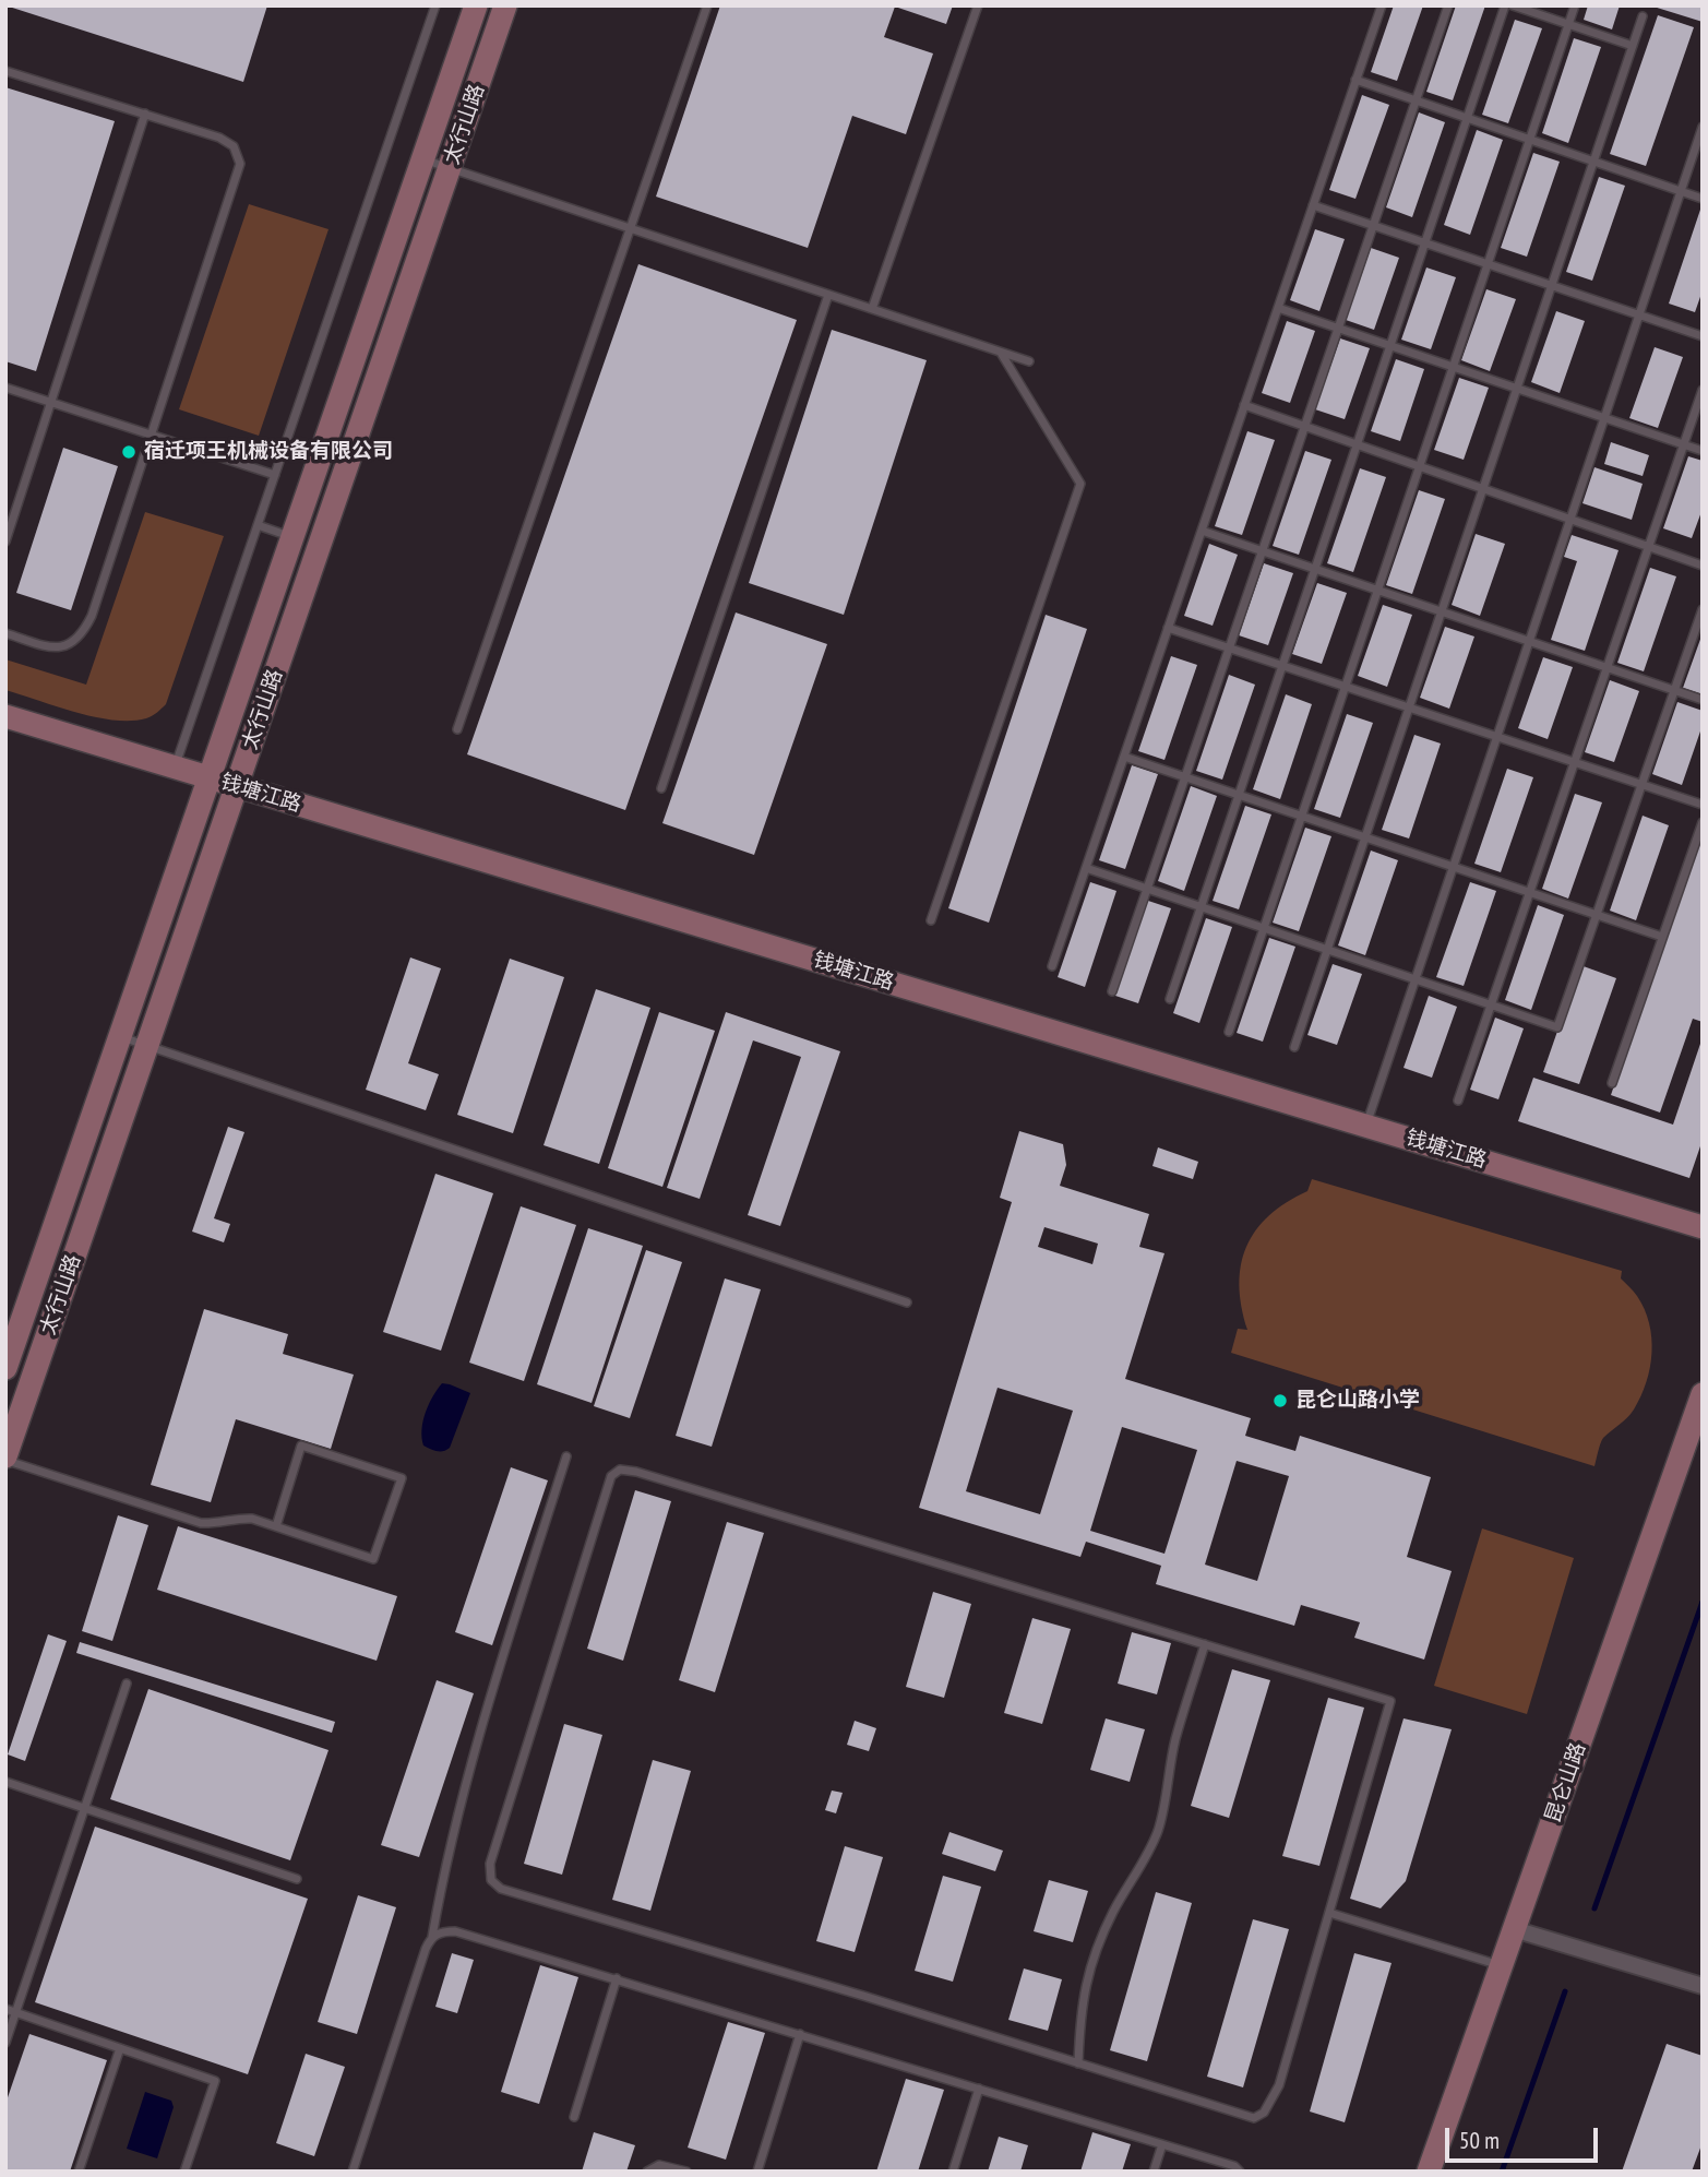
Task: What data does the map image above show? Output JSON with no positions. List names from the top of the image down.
{
  "streets": {
    "street": ["太行山路", "钱塘江路", "昆仑山路"]
  },
  "crossings": [
    ["太行山路", "钱塘江路"]
  ],
  "places": ["宿迁项王机械设备有限公司", "昆仑山路小学"],
  "scale_bar": "50 m"
}
